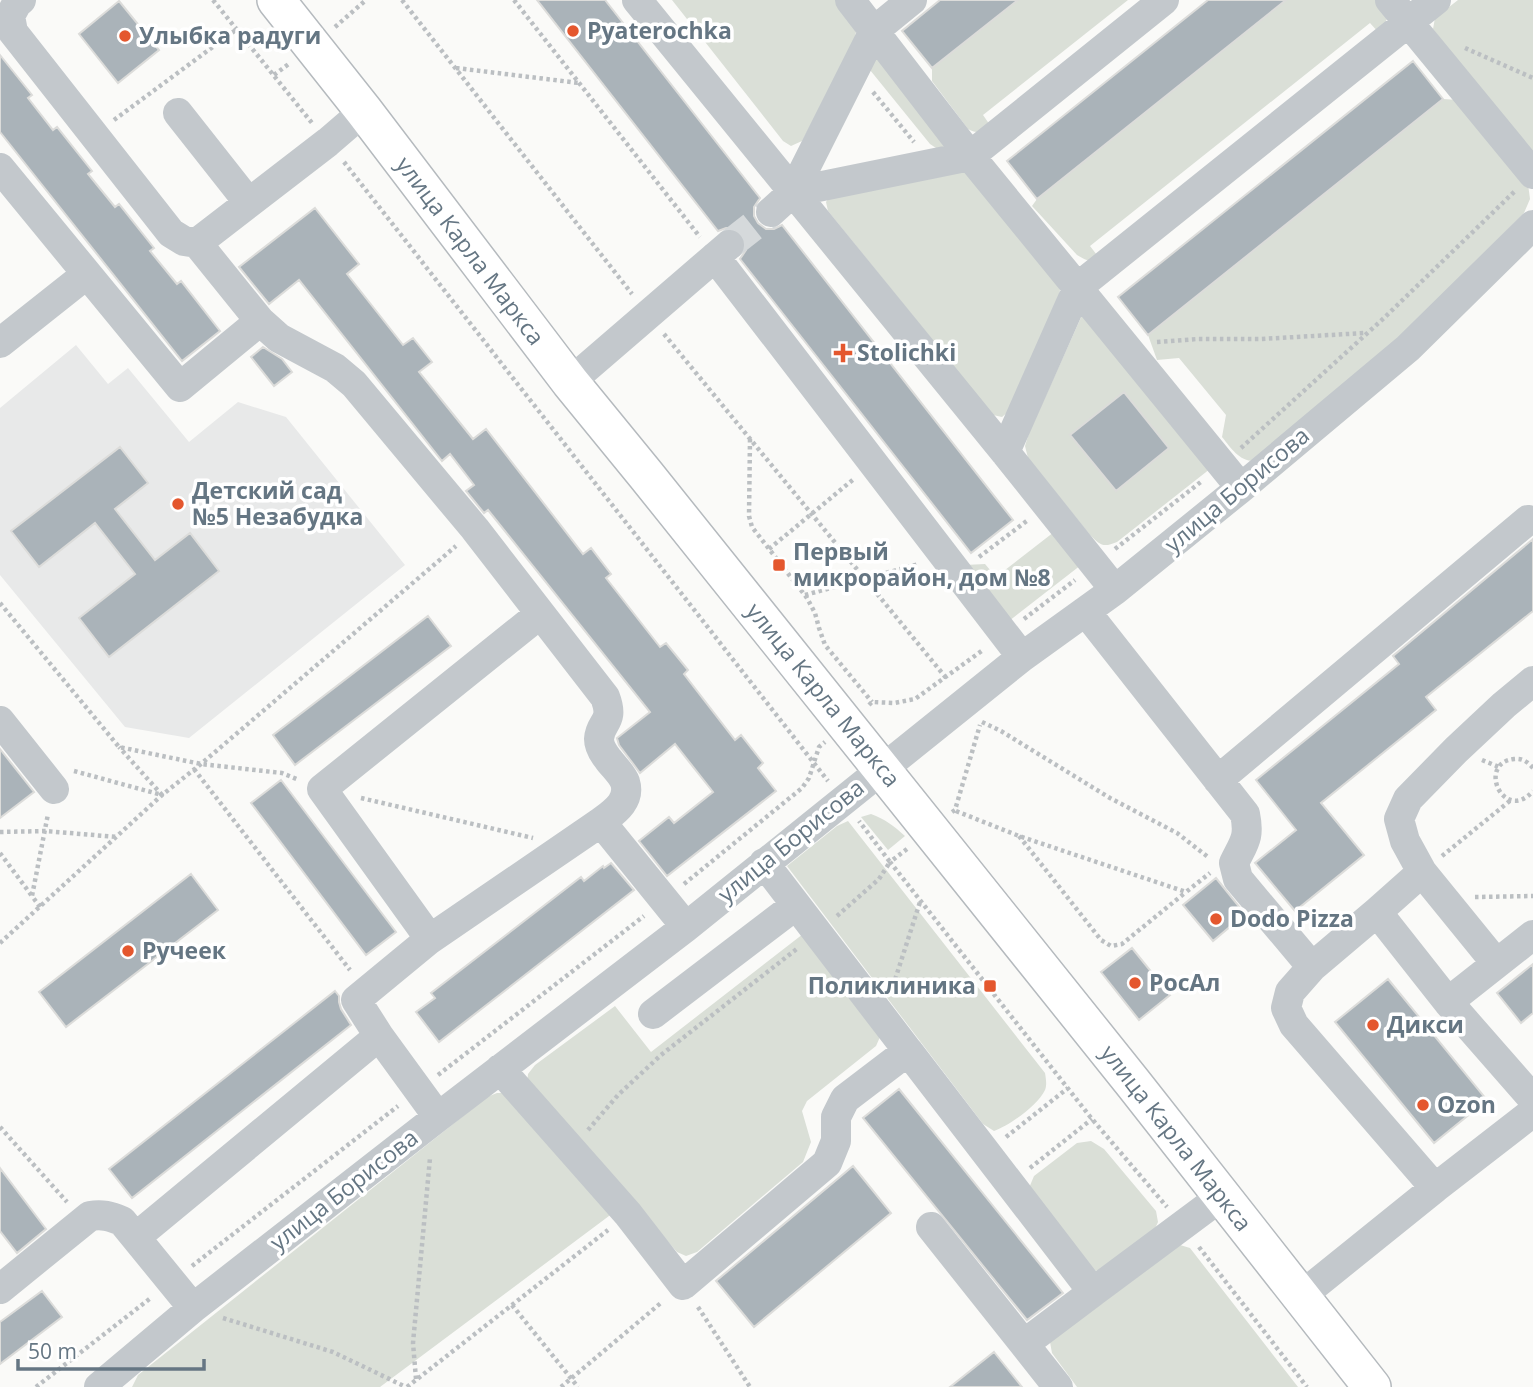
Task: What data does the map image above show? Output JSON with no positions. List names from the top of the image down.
{
  "streets": {
    "main road": ["улица Карла Маркса"],
    "street": ["улица Борисова"]
  },
  "crossings": [
    ["улица Карла Маркса", "улица Борисова"]
  ],
  "places": {
    "other": [
      "Pyaterochka",
      "Улыбка радуги",
      "Детский сад №5 Незабудка",
      "Dodo Pizza",
      "Ручеек",
      "РосАл",
      "Дикси",
      "Ozon"
    ],
    "health": ["Stolichki"],
    "transit": ["Первый микрорайон, дом №8", "Поликлиника"]
  },
  "scale_bar": "50 m"
}
